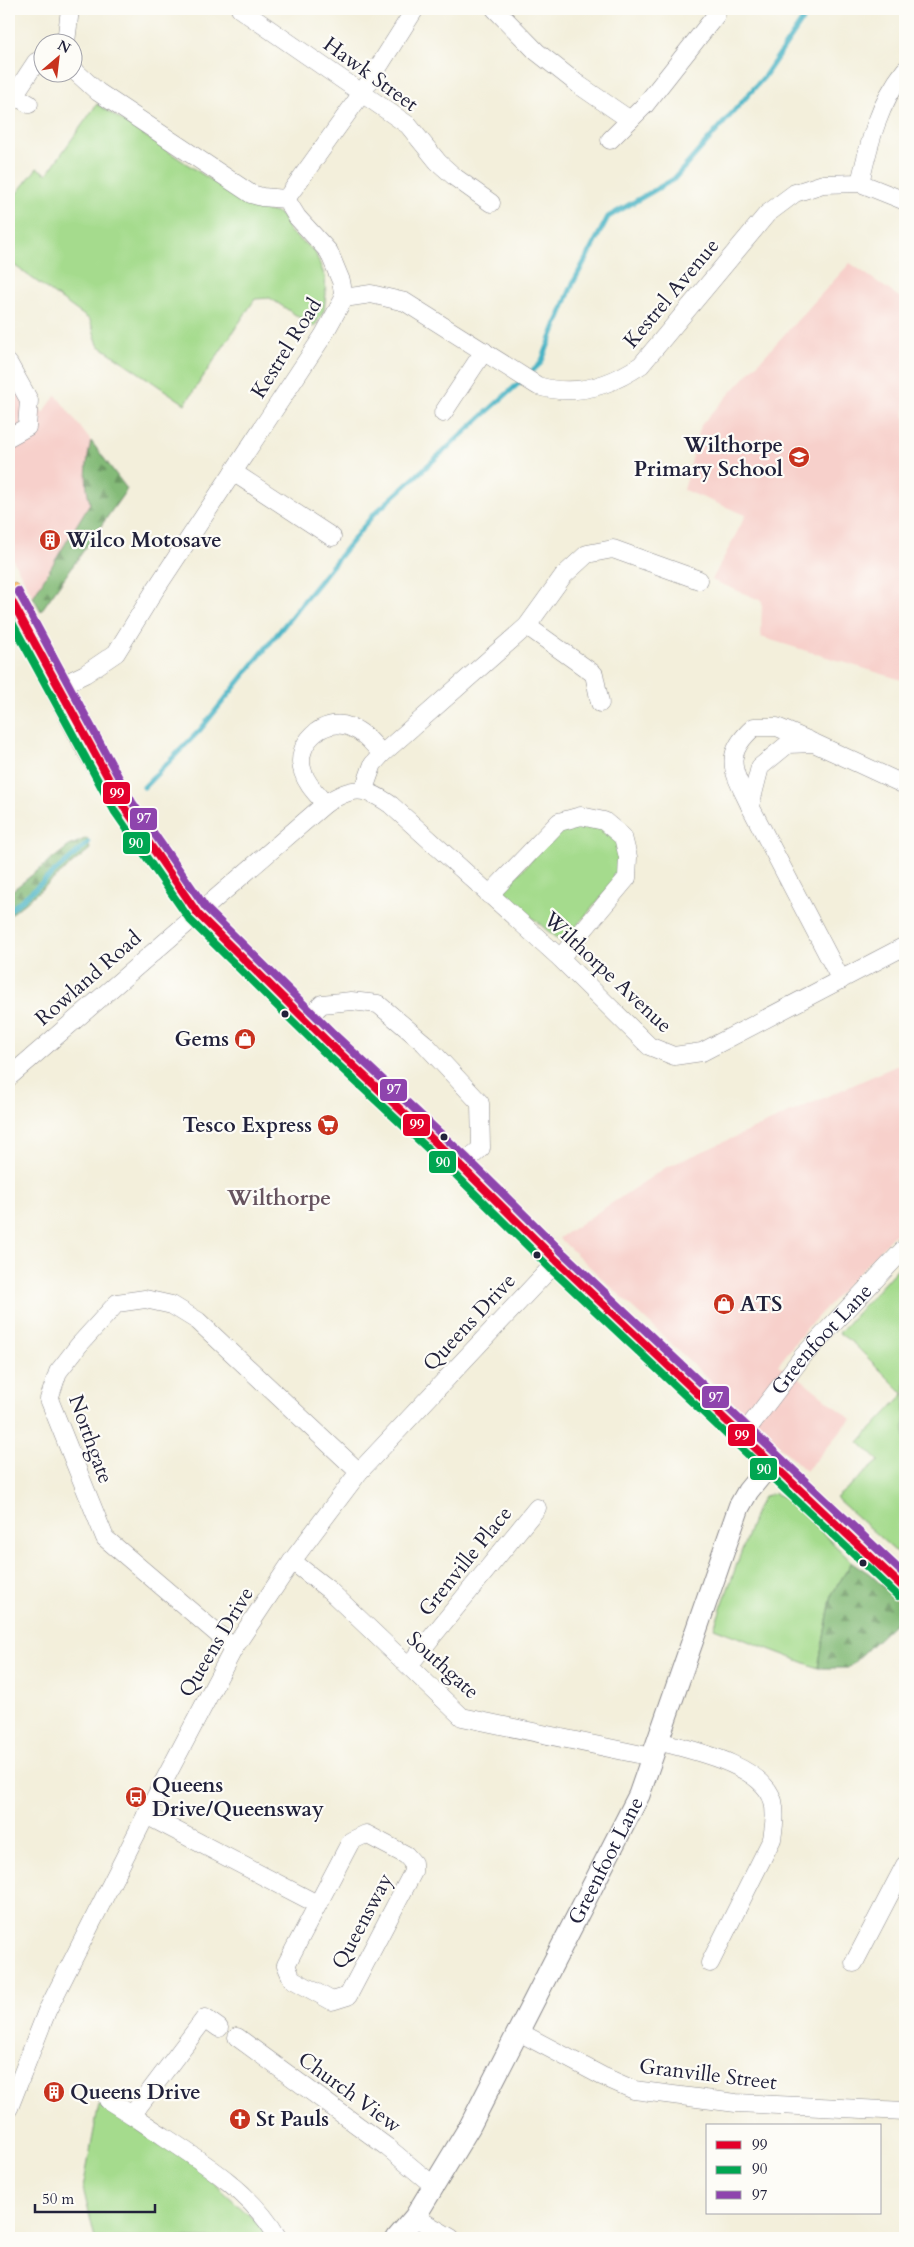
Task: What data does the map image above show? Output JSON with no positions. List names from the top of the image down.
{
  "streets": {
    "street": [
      "Hawk Street",
      "Kestrel Avenue",
      "Kestrel Road",
      "Wilthorpe Avenue",
      "Rowland Road",
      "Queens Drive",
      "Greenfoot Lane",
      "Northgate",
      "Grenville Place",
      "Southgate",
      "Queensway",
      "Granville Street",
      "Church View"
    ]
  },
  "crossings": [
    ["Kestrel Avenue", "Kestrel Road"],
    ["Queens Drive", "Northgate"],
    ["Queens Drive", "Southgate"],
    ["Greenfoot Lane", "Southgate"],
    ["Greenfoot Lane", "Granville Street"],
    ["Greenfoot Lane", "Church View"],
    ["Grenville Place", "Southgate"]
  ],
  "districts": ["Wilthorpe"],
  "places": {
    "school or university": ["Wilthorpe Primary School"],
    "building": ["Wilco Motosave", "Queens Drive"],
    "shop": ["Gems", "ATS"],
    "supermarket": ["Tesco Express"],
    "bus stop": ["Queens Drive/Queensway"],
    "church": ["St Pauls"]
  },
  "lines": ["transit line 97", "transit line 99", "transit line 90"],
  "legend": ["99", "90", "97"],
  "scale_bar": "50 m",
  "north": "top right"
}
